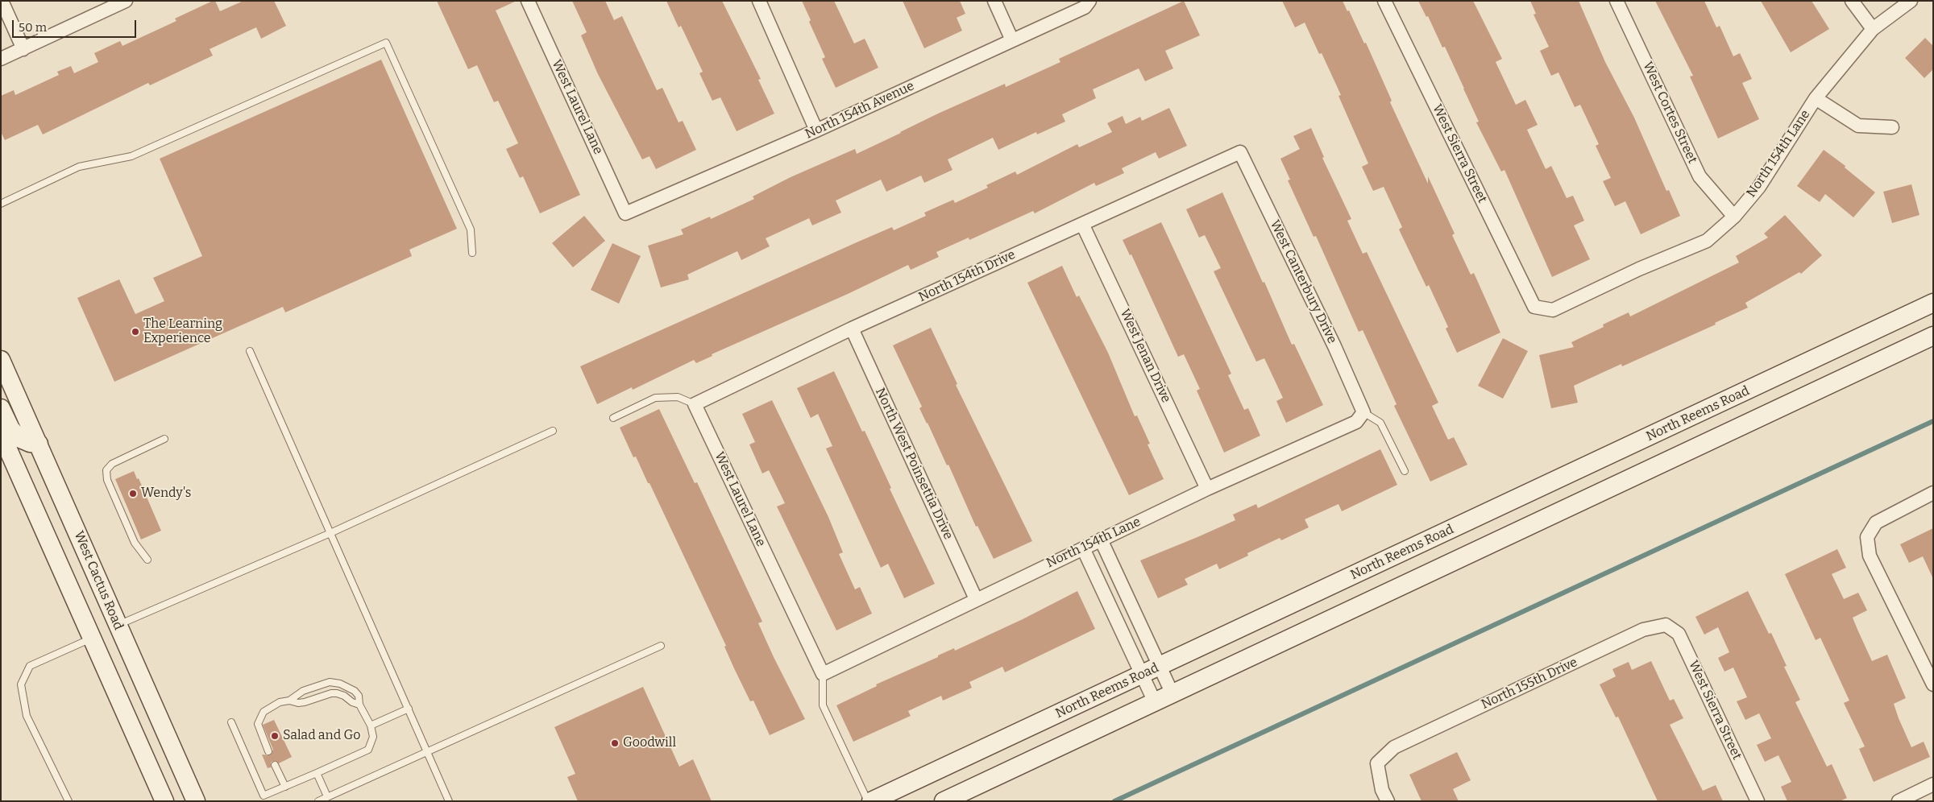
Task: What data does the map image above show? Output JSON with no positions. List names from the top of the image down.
{
  "streets": {
    "main road": ["North Reems Road", "West Cactus Road"],
    "street": [
      "West Laurel Lane",
      "North 154th Avenue",
      "West Cortes Street",
      "West Sierra Street",
      "North 154th Lane",
      "North 154th Drive",
      "West Canterbury Drive",
      "West Jenan Drive",
      "North West Poinsettia Drive",
      "North 155th Drive"
    ]
  },
  "crossings": [
    ["West Laurel Lane", "North 154th Avenue"],
    ["West Laurel Lane", "North 154th Lane"],
    ["West Laurel Lane", "North 154th Drive"],
    ["West Cortes Street", "North 154th Lane"],
    ["West Sierra Street", "North 154th Lane"],
    ["West Sierra Street", "North 155th Drive"],
    ["North 154th Lane", "West Canterbury Drive"],
    ["North 154th Lane", "West Jenan Drive"],
    ["North 154th Lane", "North West Poinsettia Drive"],
    ["North 154th Drive", "West Canterbury Drive"],
    ["North 154th Drive", "West Jenan Drive"],
    ["North 154th Drive", "North West Poinsettia Drive"]
  ],
  "places": [
    "The Learning Experience",
    "Wendy's",
    "Salad and Go",
    "Goodwill"
  ],
  "scale_bar": "50 m"
}
